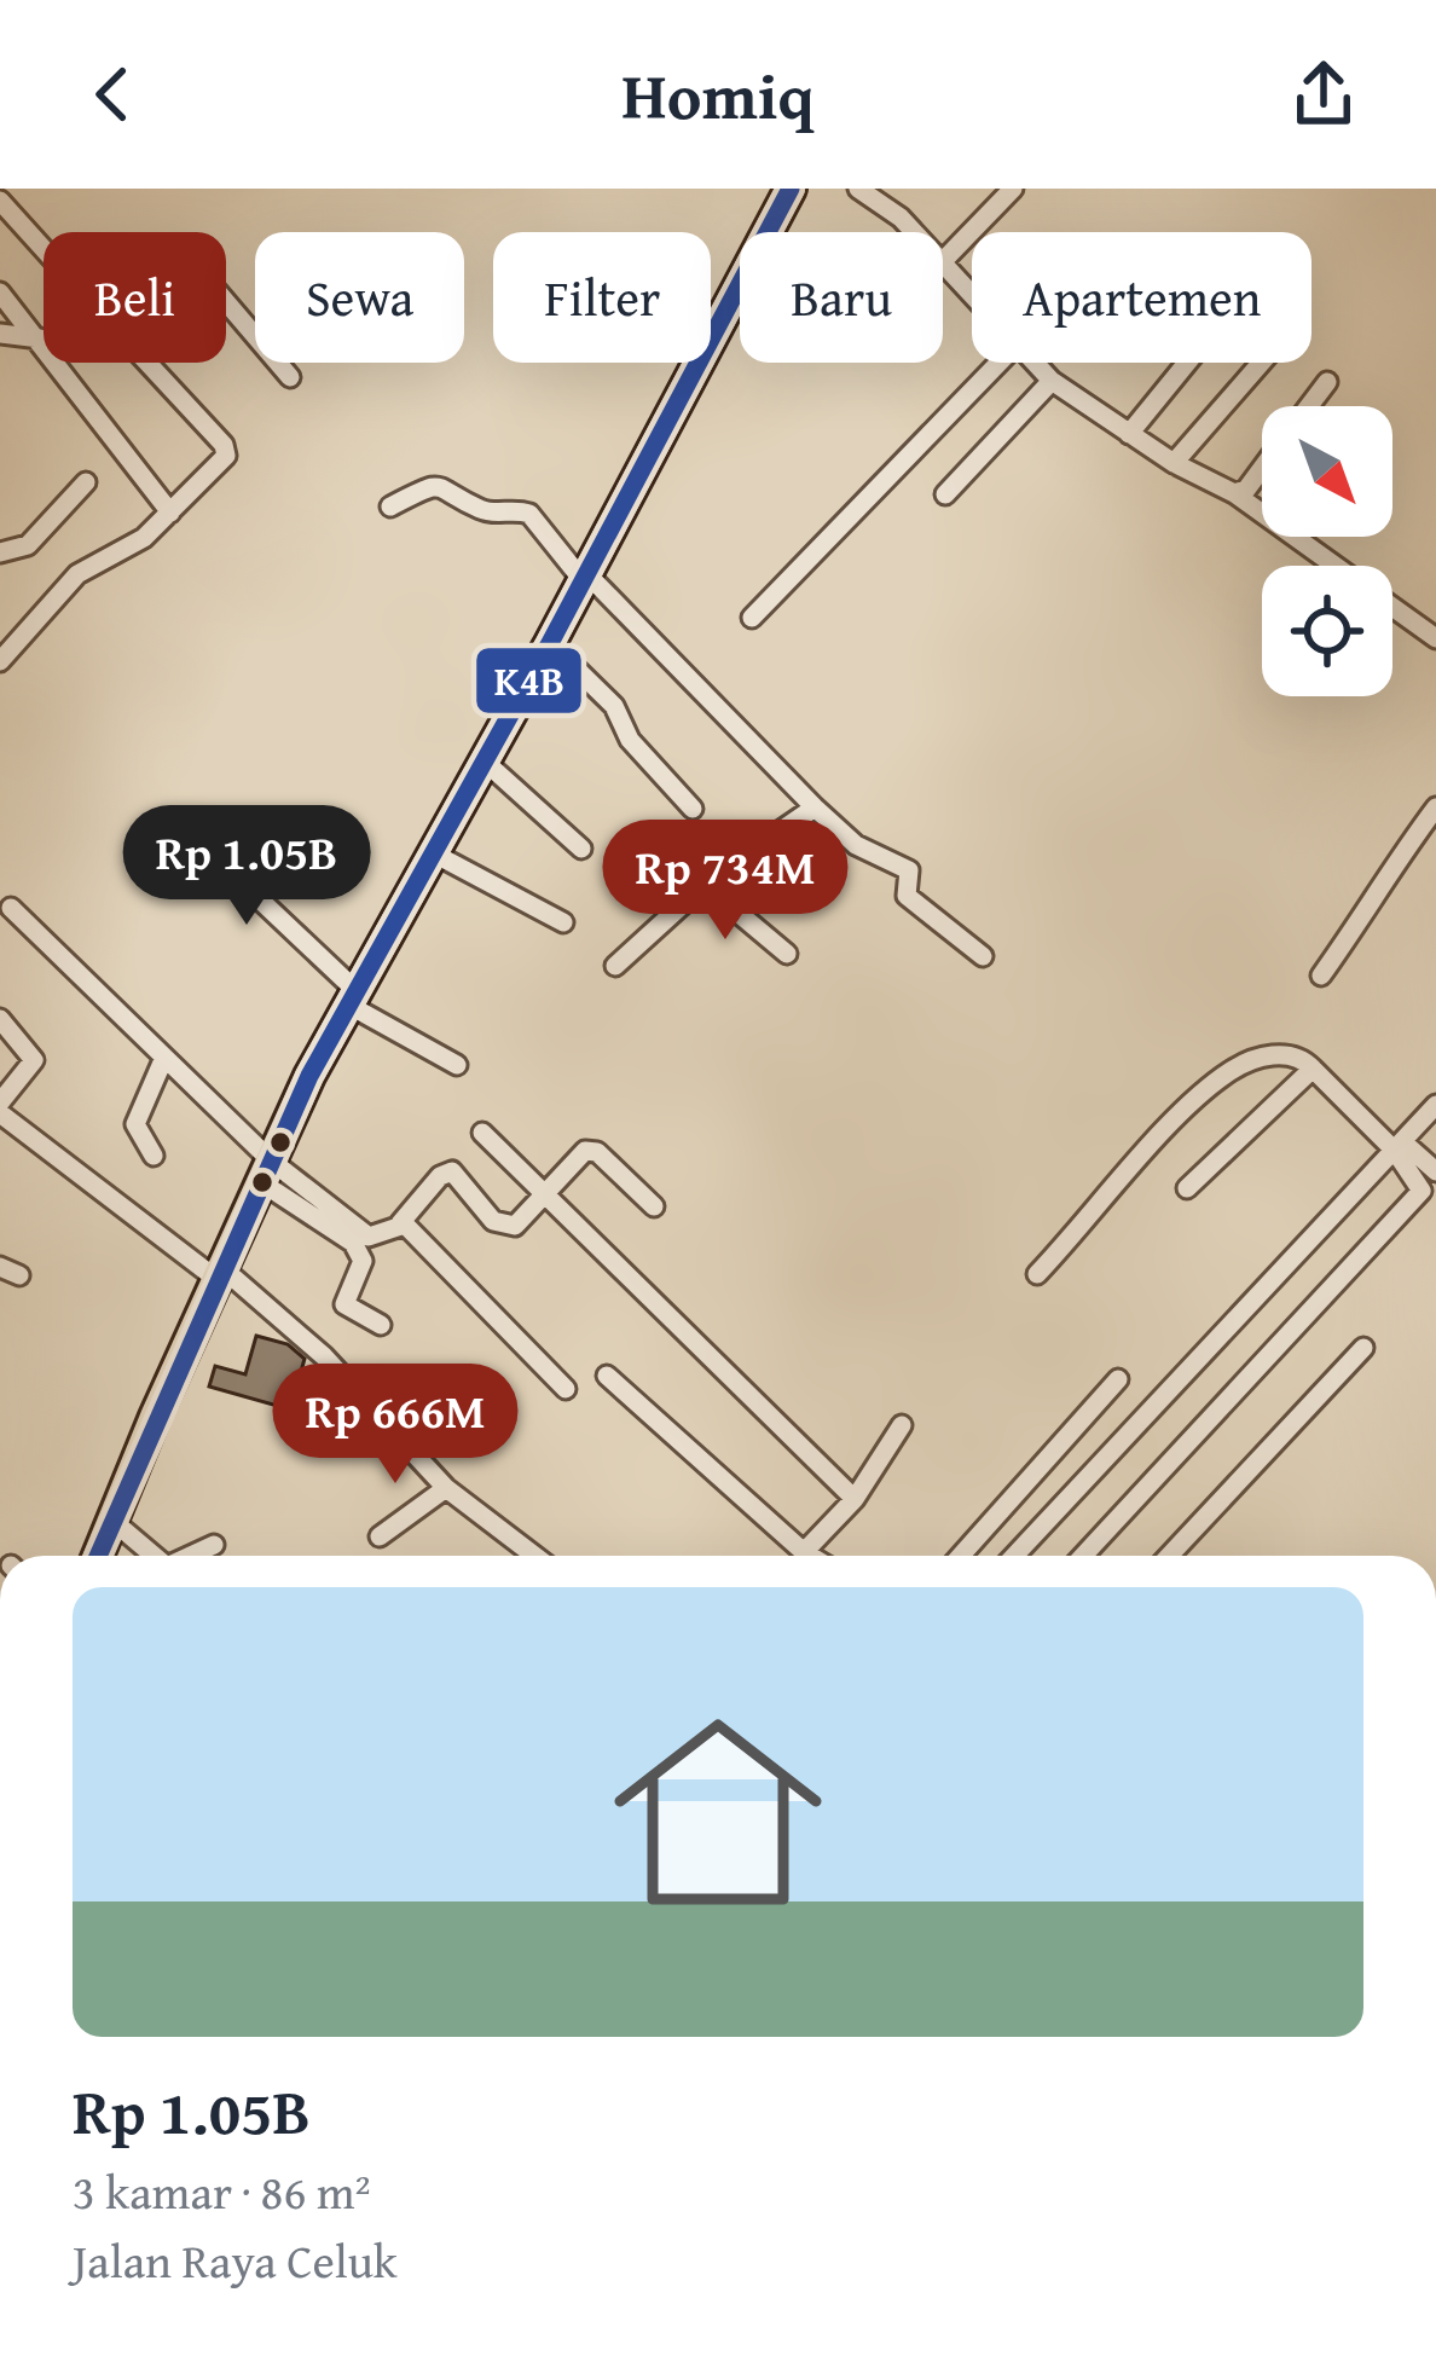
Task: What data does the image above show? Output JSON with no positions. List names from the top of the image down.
{
  "lines": ["transit line K4B"],
  "north": "bottom right",
  "page": {
    "header": "Homiq",
    "chip": [
      "Beli",
      "Sewa",
      "Filter",
      "Baru",
      "Apartemen"
    ],
    "price": ["Rp 1.05B", "Rp 734M", "Rp 666M"],
    "list": [
      {
        "name": "Rp 1.05B",
        "note": "3 kamar · 86 m² · Jalan Raya Celuk"
      }
    ]
  }
}
